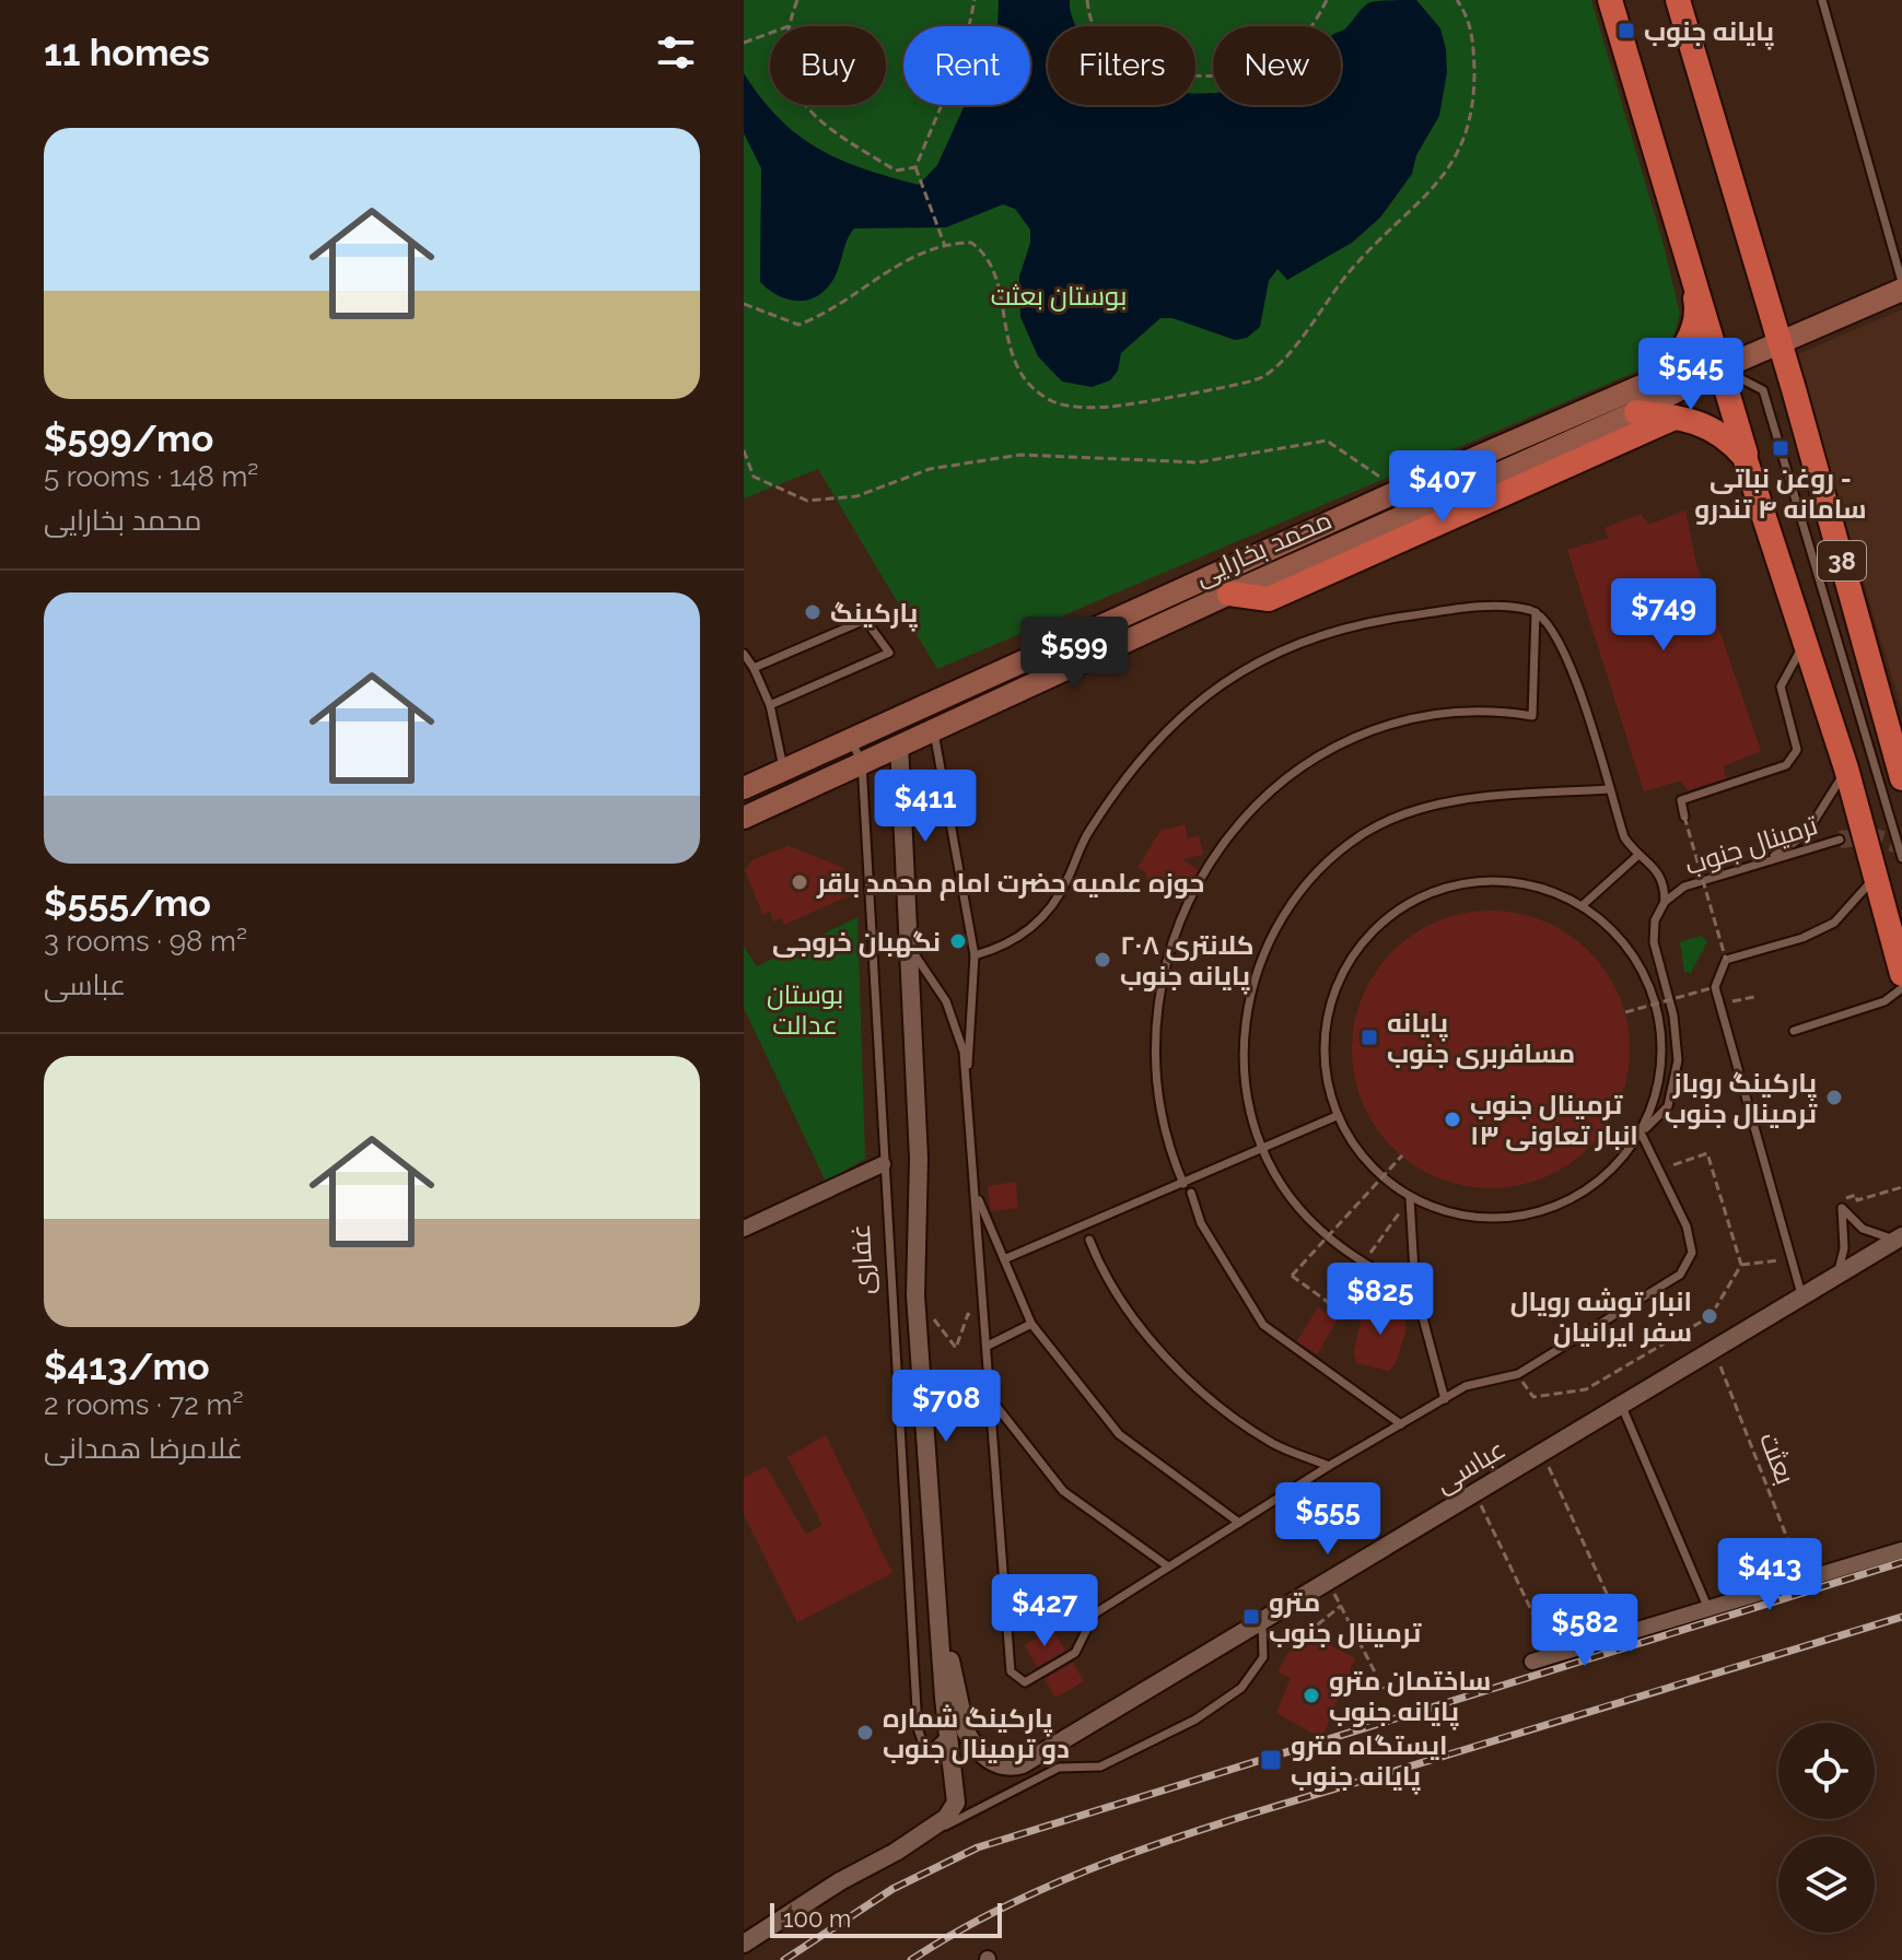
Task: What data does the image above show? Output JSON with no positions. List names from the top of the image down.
{
  "streets": {
    "highway": ["38"],
    "main road": ["محمد بخارایی"],
    "street": ["غفاری", "عباسی"],
    "lane": ["ترمینال جنوب"],
    "path": ["بعثت"]
  },
  "crossings": [
    ["محمد بخارایی", "38"],
    ["محمد بخارایی", "غفاری"],
    ["غفاری", "عباسی"],
    ["بعثت", "عباسی"]
  ],
  "parks": ["بوستان بعثت", "بوستان عدالت"],
  "places": {
    "transit": [
      "پایانه جنوب",
      "روغن نباتی - سامانه ۴ تندرو",
      "پایانه مسافربری جنوب",
      "مترو ترمینال جنوب",
      "ایستگاه مترو پایانه جنوب"
    ],
    "other": [
      "پارکینگ",
      "حوزه علمیه حضرت امام محمد باقر",
      "نگهبان خروجی",
      "کلانتری ۲۰۸ پایانه جنوب",
      "پارکینگ روباز ترمینال جنوب",
      "ترمینال جنوب انبار تعاونی ۱۳",
      "انبار توشه رویال سفر ایرانیان",
      "ساختمان مترو پایانه جنوب",
      "پارکینگ شماره دو ترمینال جنوب"
    ]
  },
  "scale_bar": "100 m",
  "page": {
    "heading": "11 homes",
    "chip": [
      "Buy",
      "Rent",
      "Filters",
      "New"
    ],
    "list": [
      {
        "name": "$599/mo",
        "note": "5 rooms · 148 m² · محمد بخارایی"
      },
      {
        "name": "$555/mo",
        "note": "3 rooms · 98 m² · عباسی"
      },
      {
        "name": "$413/mo",
        "note": "2 rooms · 72 m² · غلامرضا همدانی"
      }
    ],
    "price": [
      "$545",
      "$407",
      "$749",
      "$599",
      "$411",
      "$825",
      "$708",
      "$555",
      "$413",
      "$427",
      "$582"
    ],
    "scale": "100 m"
  }
}
